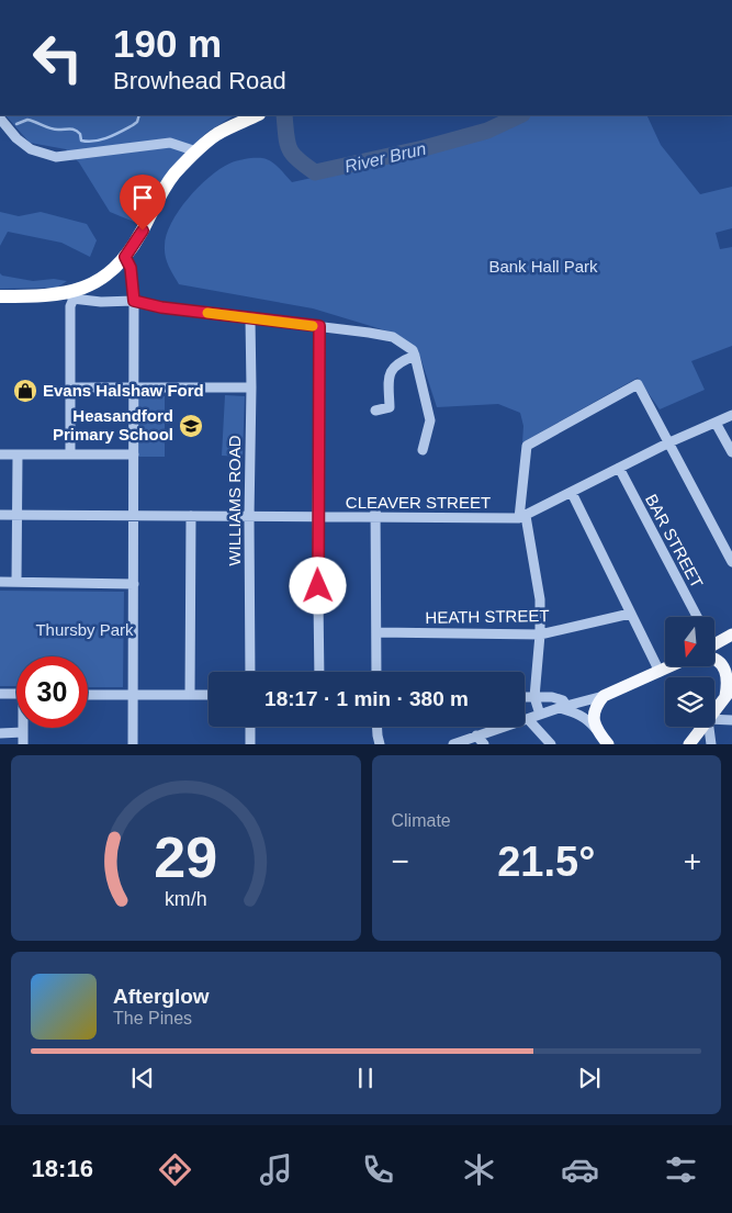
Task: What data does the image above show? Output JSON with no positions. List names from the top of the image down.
{
  "streets": {
    "street": [
      "WILLIAMS ROAD",
      "CLEAVER STREET",
      "BAR STREET",
      "HEATH STREET"
    ]
  },
  "crossings": [
    ["WILLIAMS ROAD", "CLEAVER STREET"],
    ["CLEAVER STREET", "BAR STREET"]
  ],
  "water": ["River Brun"],
  "parks": ["Bank Hall Park", "Thursby Park"],
  "places": {
    "shop": ["Evans Halshaw Ford"],
    "school or university": ["Heasandford Primary School"]
  },
  "north": "bottom",
  "page": {
    "turn": ["190 m", "Browhead Road"],
    "limit": "30",
    "trip": "18:17 · 1 min · 380 m",
    "tile": "Climate",
    "heat": ["−", "21.5°", "+"],
    "song": ["Afterglow", "The Pines"],
    "tabs": "18:16",
    "gauge": ["29", "km/h"]
  }
}
